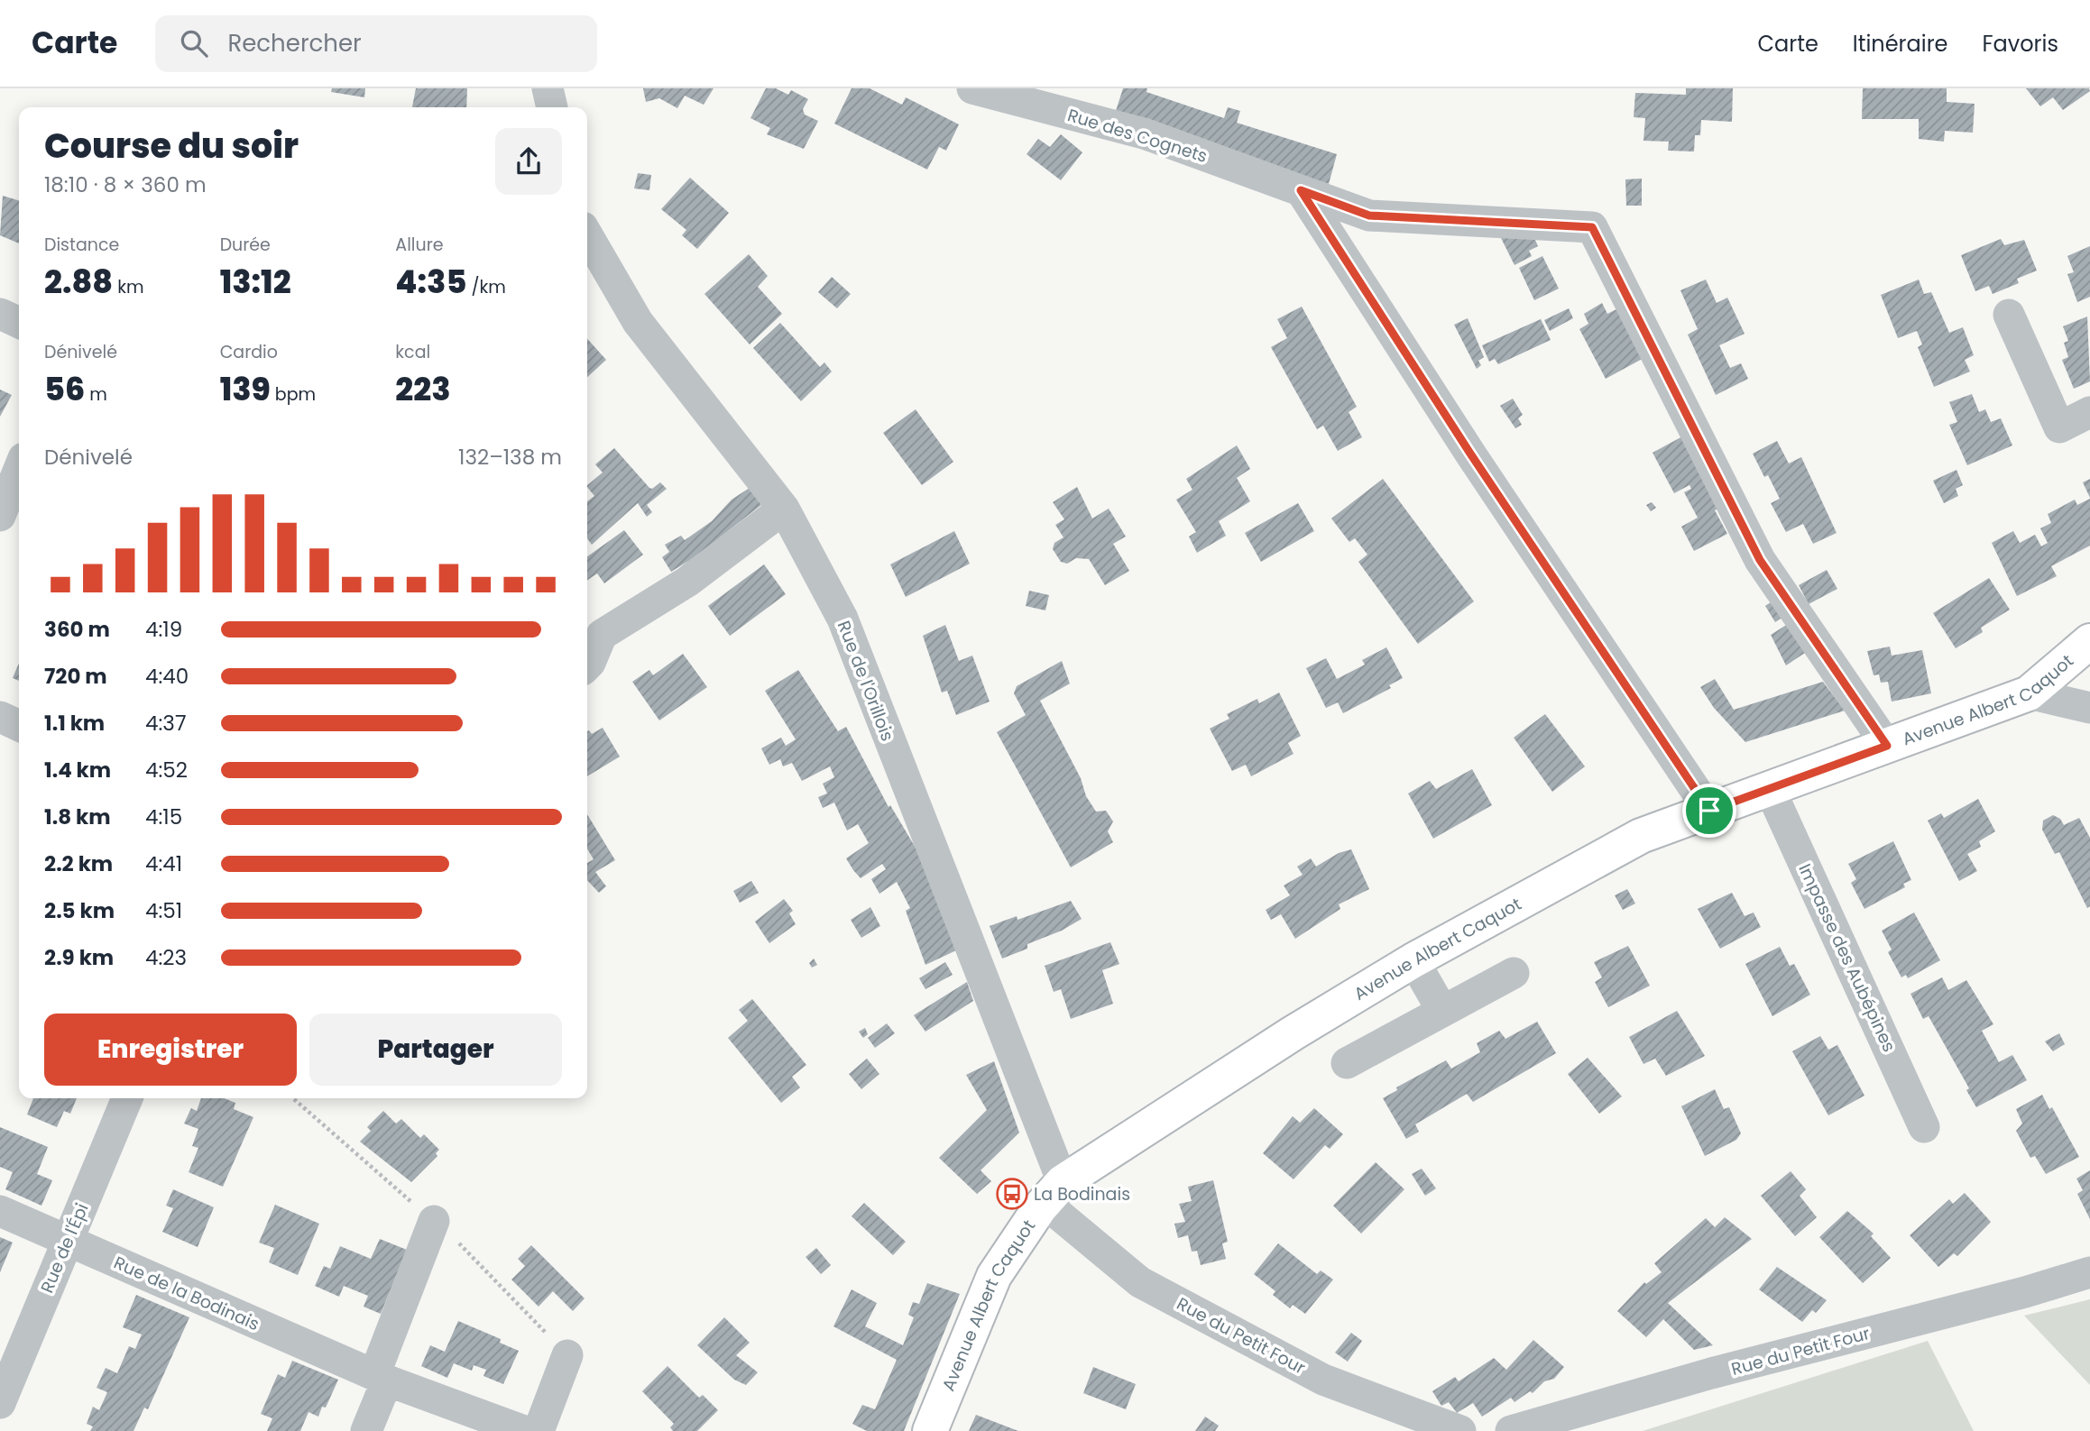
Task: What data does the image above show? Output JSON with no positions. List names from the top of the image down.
{
  "streets": {
    "main road": ["Avenue Albert Caquot"],
    "street": [
      "Rue des Cognets",
      "Rue de l'Orillois",
      "Impasse des Aubépines",
      "Rue de l'Épi",
      "Rue de la Bodinais",
      "Rue du Petit Four"
    ]
  },
  "crossings": [
    ["Rue des Cognets", "Avenue Albert Caquot"],
    ["Rue de l'Orillois", "Avenue Albert Caquot"],
    ["Rue de l'Orillois", "Rue du Petit Four"],
    ["Avenue Albert Caquot", "Impasse des Aubépines"],
    ["Avenue Albert Caquot", "Rue du Petit Four"],
    ["Rue de l'Épi", "Rue de la Bodinais"]
  ],
  "places": {
    "bus stop": ["La Bodinais"]
  },
  "page": {
    "header": "Carte",
    "search": "Rechercher",
    "nav": ["Carte", "Itinéraire", "Favoris"],
    "heading": ["Course du soir", "18:10 · 8 × 360 m"],
    "stats": [
      ["Distance", "2.88 km"],
      ["Durée", "13:12"],
      ["Allure", "4:35 /km"],
      ["Dénivelé", "56 m"],
      ["Cardio", "139 bpm"],
      ["kcal", "223"]
    ],
    "chart": ["Dénivelé", "132–138 m"],
    "list": [
      {
        "name": "360 m",
        "note": "4:19"
      },
      {
        "name": "720 m",
        "note": "4:40"
      },
      {
        "name": "1.1 km",
        "note": "4:37"
      },
      {
        "name": "1.4 km",
        "note": "4:52"
      },
      {
        "name": "1.8 km",
        "note": "4:15"
      },
      {
        "name": "2.2 km",
        "note": "4:41"
      },
      {
        "name": "2.5 km",
        "note": "4:51"
      },
      {
        "name": "2.9 km",
        "note": "4:23"
      }
    ],
    "buttons": ["Enregistrer", "Partager"]
  }
}
